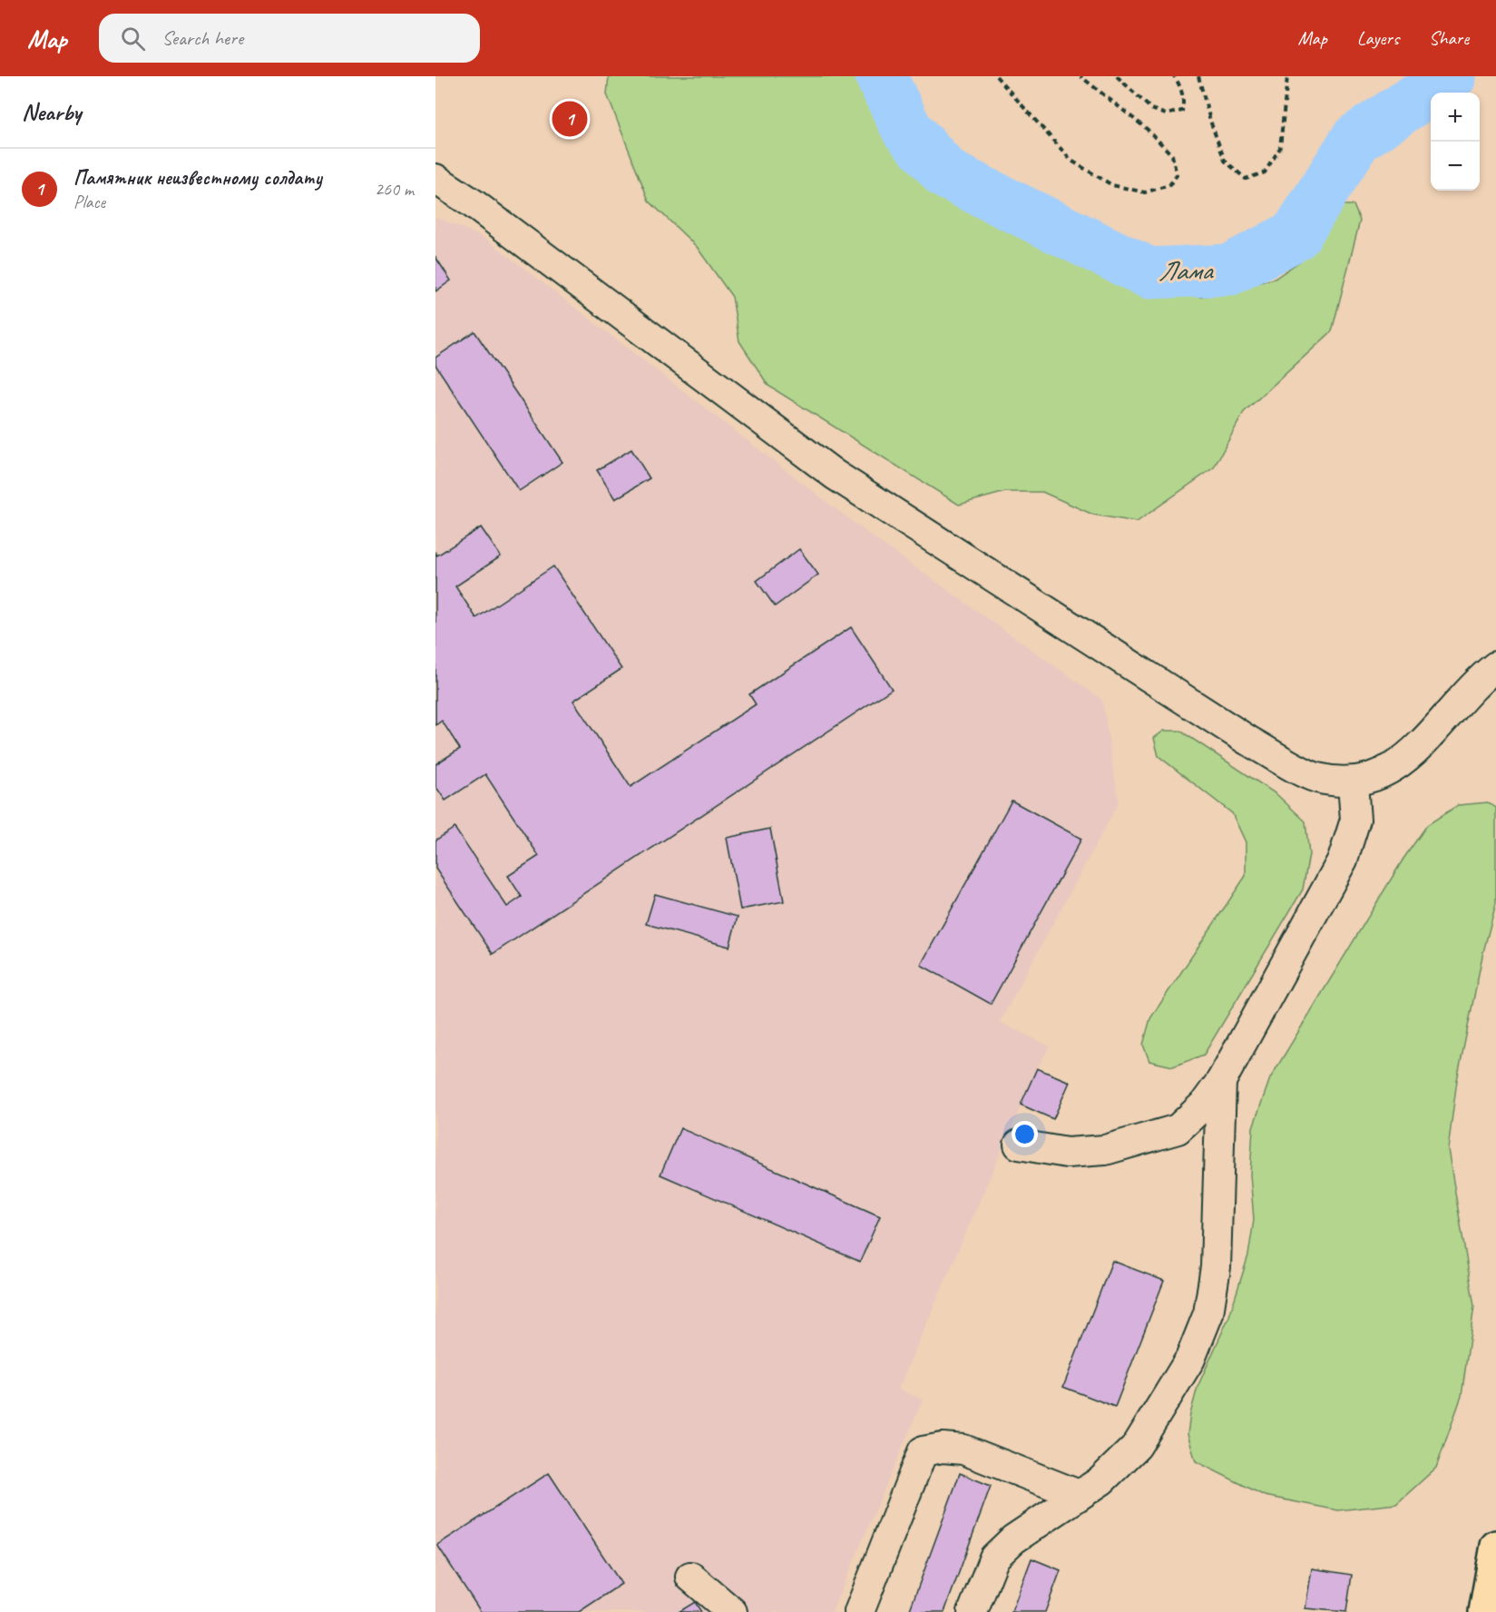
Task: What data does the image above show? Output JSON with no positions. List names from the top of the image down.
{
  "water": ["Лама"],
  "page": {
    "header": "Map",
    "search": "Search here",
    "nav": ["Map", "Layers", "Share"],
    "heading": "Nearby",
    "map_buttons": ["+", "−"],
    "pins": "1",
    "list": [
      {
        "mark": "1",
        "name": "Памятник неизвестному солдату",
        "note": "Place",
        "value": "260 m"
      }
    ]
  }
}
